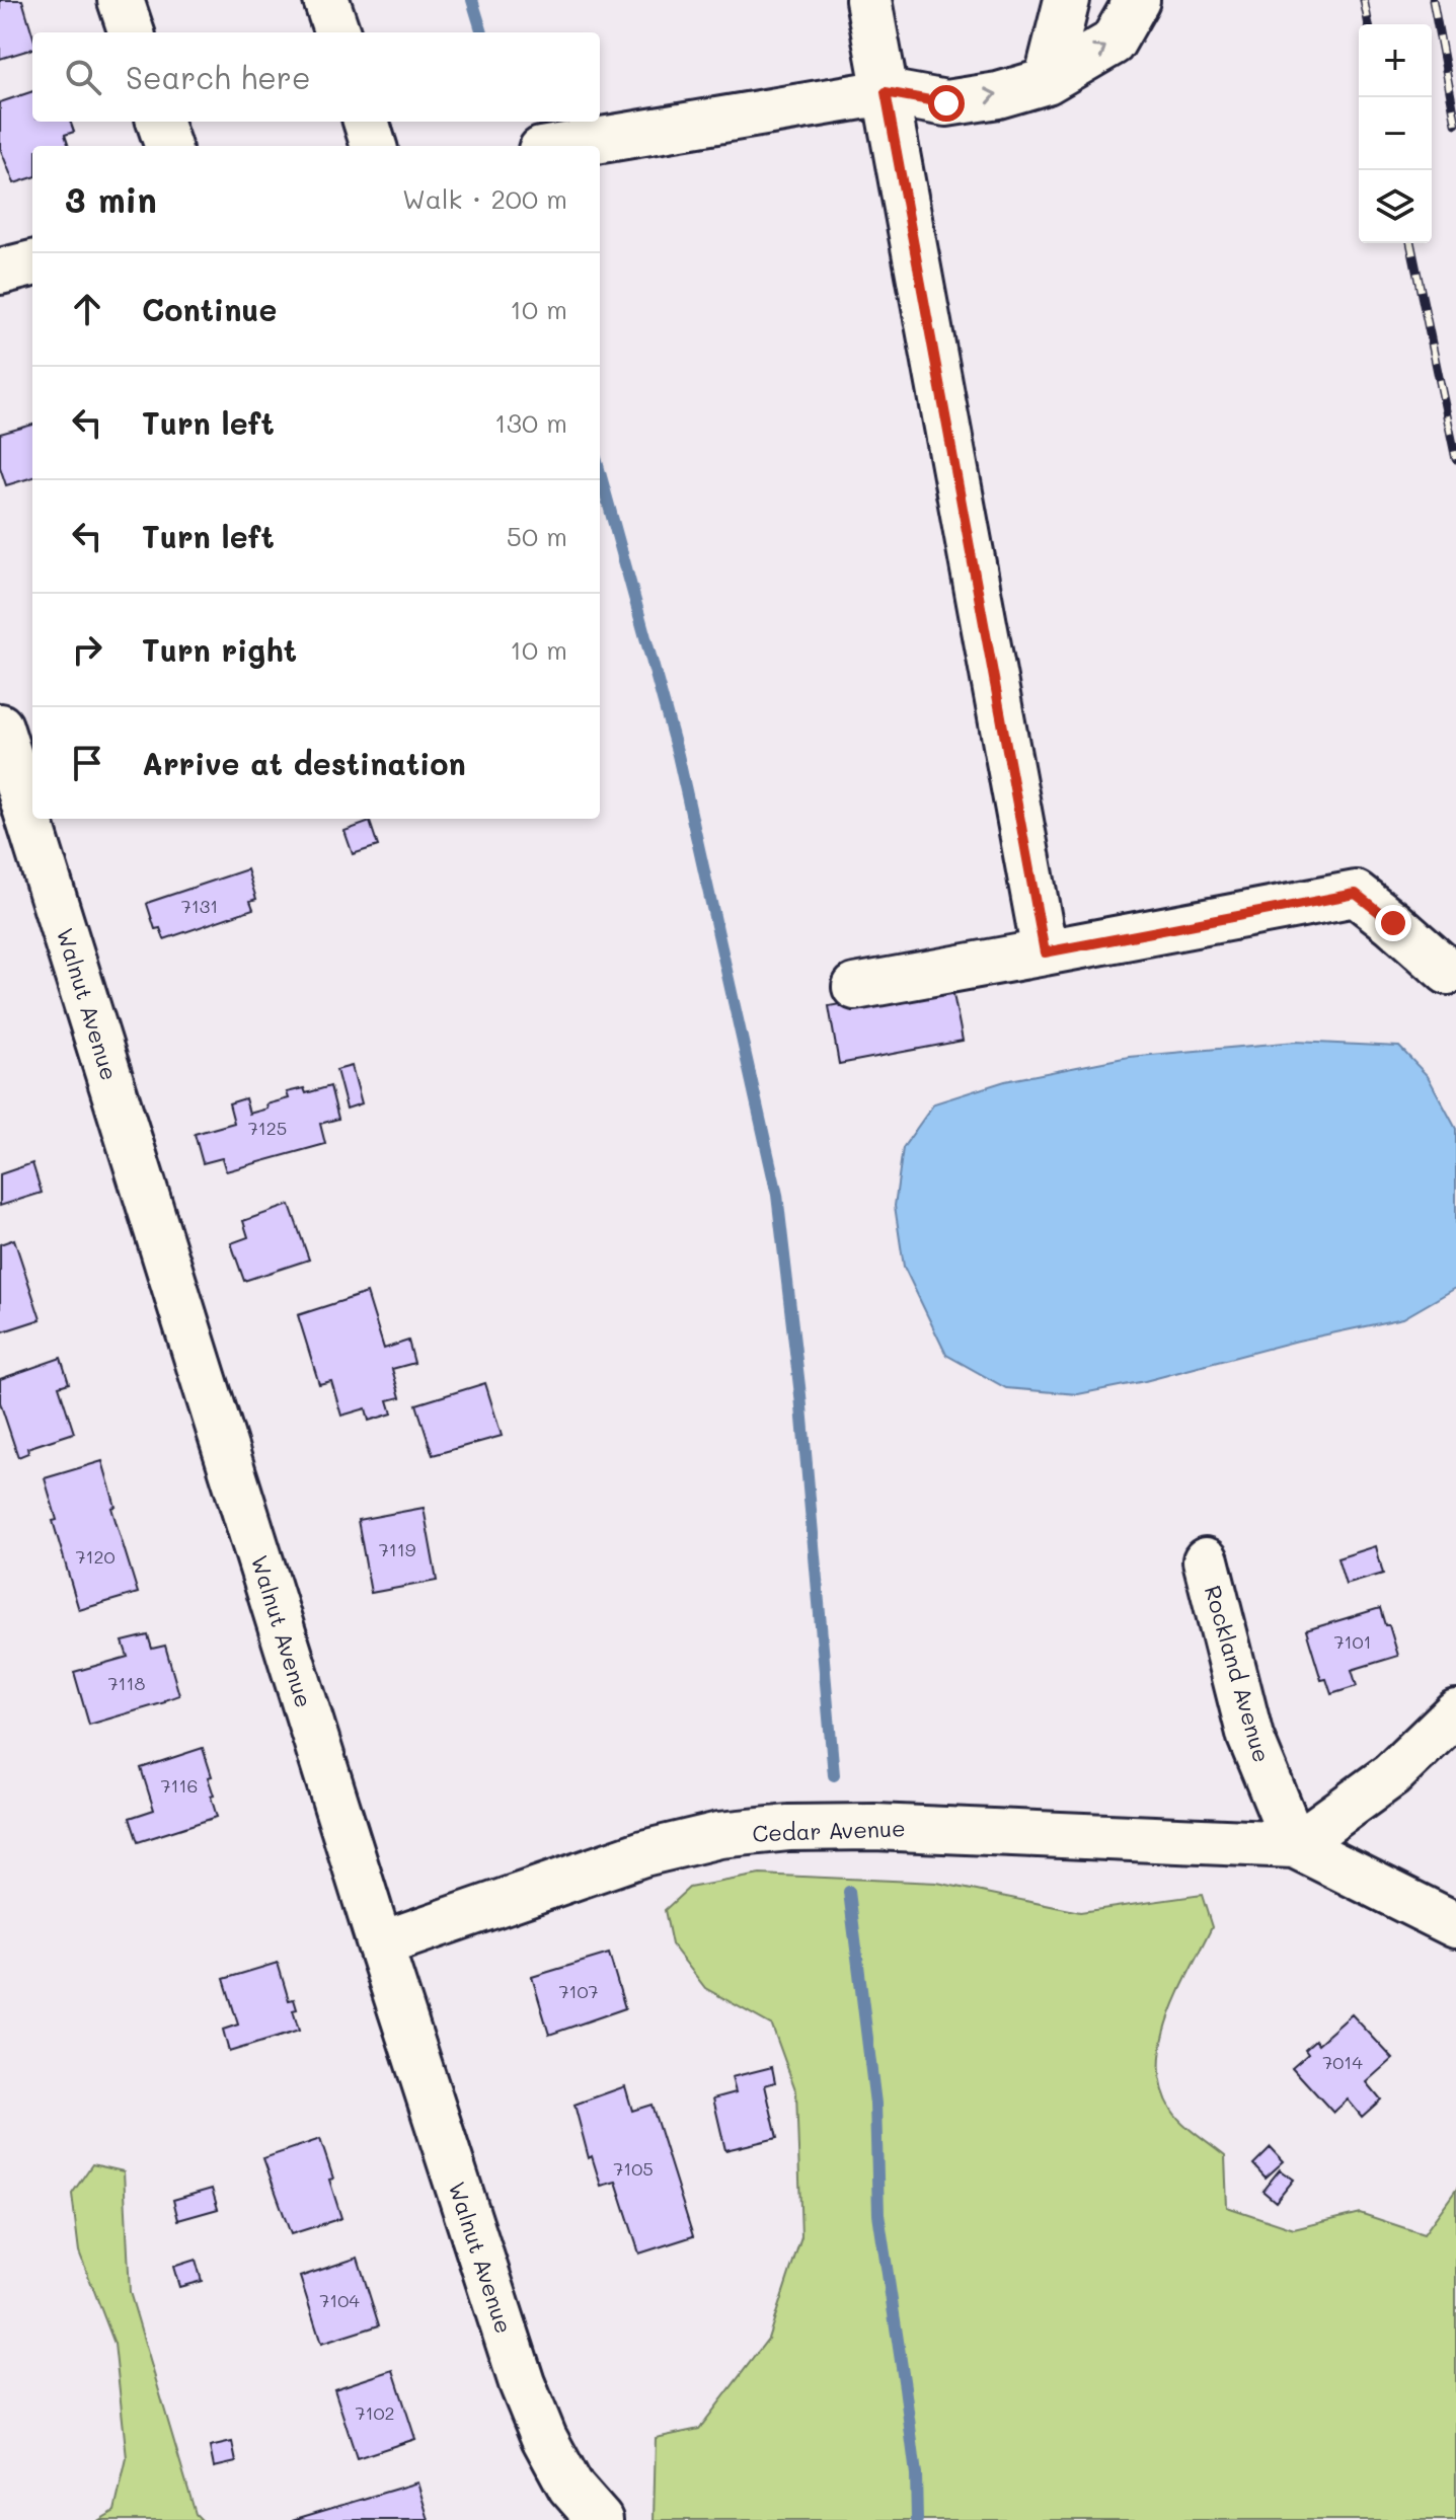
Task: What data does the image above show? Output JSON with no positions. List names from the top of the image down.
{
  "streets": {
    "street": ["Walnut Avenue", "Rockland Avenue", "Cedar Avenue"]
  },
  "crossings": [
    ["Walnut Avenue", "Cedar Avenue"],
    ["Rockland Avenue", "Cedar Avenue"]
  ],
  "house_numbers": [
    "7131",
    "7125",
    "7119",
    "7120",
    "7101",
    "7118",
    "7116",
    "7107",
    "7014",
    "7105",
    "7104",
    "7102"
  ],
  "page": {
    "map_buttons": ["+", "−"],
    "search": "Search here",
    "heading": ["3 min", "Walk · 200 m"],
    "list": [
      ["Continue", "10 m"],
      ["Turn left", "130 m"],
      ["Turn left", "50 m"],
      ["Turn right", "10 m"],
      "Arrive at destination"
    ]
  }
}
